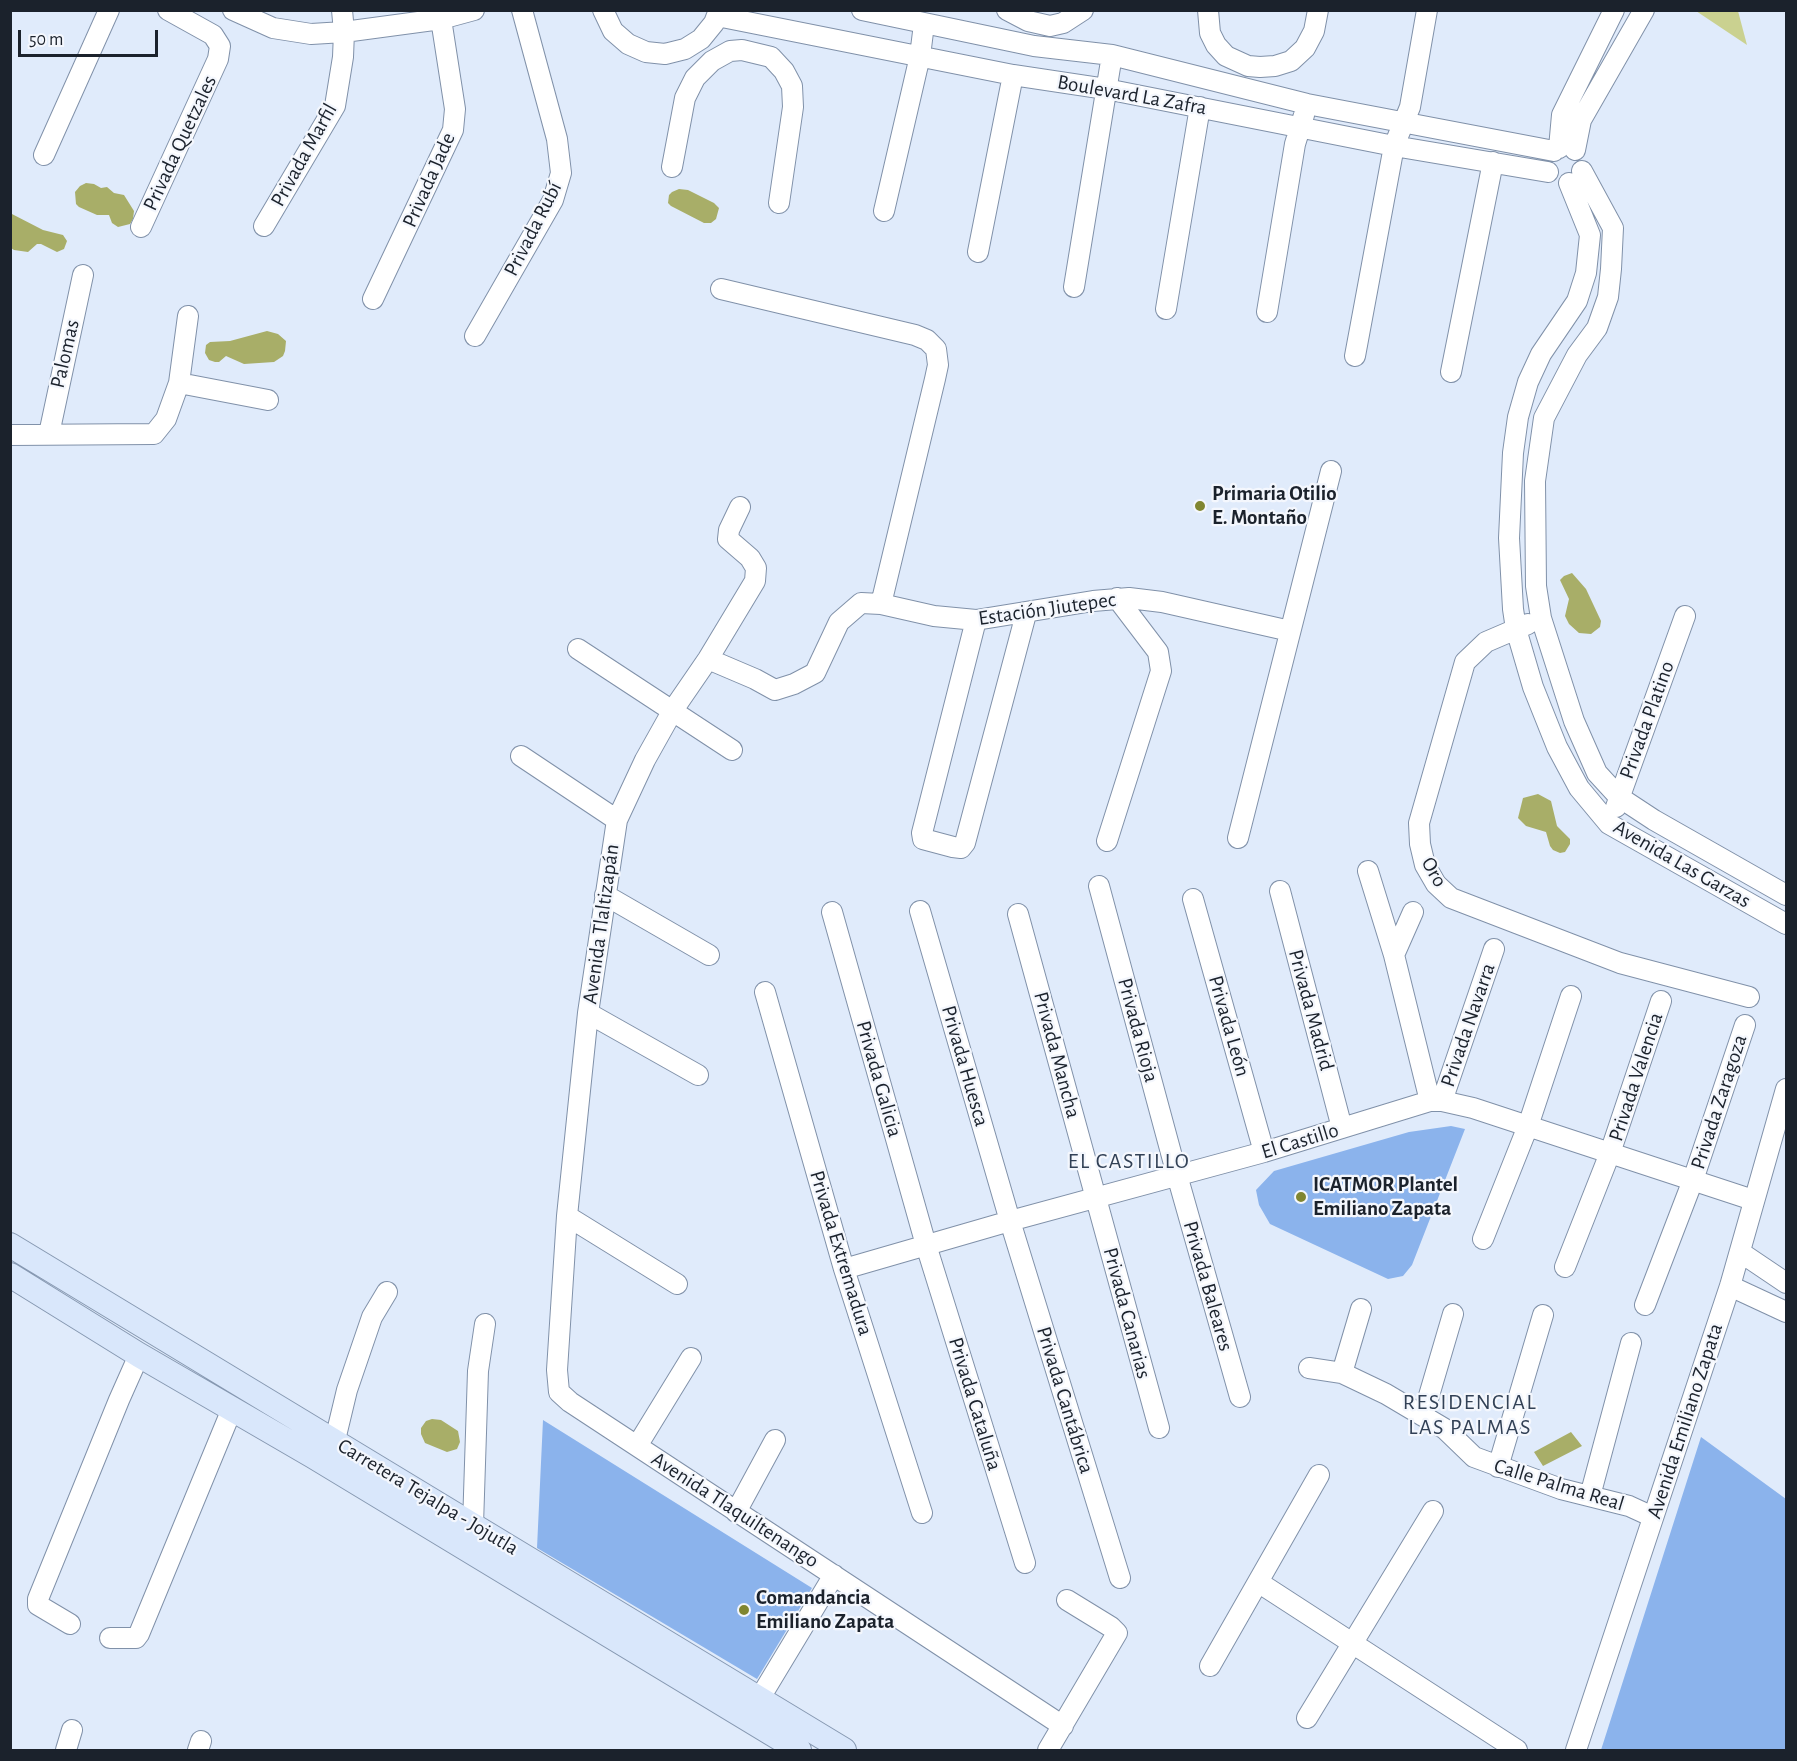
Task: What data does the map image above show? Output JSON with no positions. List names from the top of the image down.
{
  "streets": {
    "main road": ["Carretera Tejalpa - Jojutla"],
    "street": [
      "Boulevard La Zafra",
      "Privada Quetzales",
      "Privada Marfil",
      "Privada Jade",
      "Privada Rubí",
      "Palomas",
      "Estación Jiutepec",
      "Privada Platino",
      "Avenida Las Garzas",
      "Oro",
      "Avenida Tlaltizapán",
      "Privada Madrid",
      "Privada Navarra",
      "Privada León",
      "Privada Rioja",
      "Privada Mancha",
      "Privada Huesca",
      "Privada Valencia",
      "Privada Galicia",
      "Privada Zaragoza",
      "El Castillo",
      "Privada Extremadura",
      "Privada Baleares",
      "Privada Canarias",
      "Privada Cantábrica",
      "Privada Cataluña",
      "Avenida Emiliano Zapata",
      "Calle Palma Real",
      "Avenida Tlaquiltenango"
    ]
  },
  "crossings": [
    ["Boulevard La Zafra", "Avenida Las Garzas"],
    ["Estación Jiutepec", "Avenida Tlaltizapán"],
    ["Privada Platino", "Avenida Las Garzas"],
    ["Avenida Las Garzas", "Oro"],
    ["Avenida Tlaltizapán", "Avenida Tlaquiltenango"],
    ["Privada Madrid", "El Castillo"],
    ["Privada Navarra", "El Castillo"],
    ["Privada León", "El Castillo"],
    ["Privada Rioja", "El Castillo"],
    ["Privada Rioja", "Privada Baleares"],
    ["Privada Mancha", "El Castillo"],
    ["Privada Mancha", "Privada Canarias"],
    ["Privada Huesca", "El Castillo"],
    ["Privada Huesca", "Privada Cantábrica"],
    ["Privada Valencia", "El Castillo"],
    ["Privada Galicia", "El Castillo"],
    ["Privada Galicia", "Privada Cataluña"],
    ["Privada Zaragoza", "El Castillo"],
    ["El Castillo", "Privada Extremadura"],
    ["El Castillo", "Privada Baleares"],
    ["El Castillo", "Privada Canarias"],
    ["El Castillo", "Privada Cantábrica"],
    ["El Castillo", "Privada Cataluña"],
    ["El Castillo", "Avenida Emiliano Zapata"],
    ["Avenida Emiliano Zapata", "Calle Palma Real"]
  ],
  "districts": ["EL CASTILLO", "RESIDENCIAL LAS PALMAS"],
  "places": ["Primaria Otilio E. Montaño", "ICATMOR Plantel Emiliano Zapata", "Comandancia Emiliano Zapata"],
  "scale_bar": "50 m"
}
